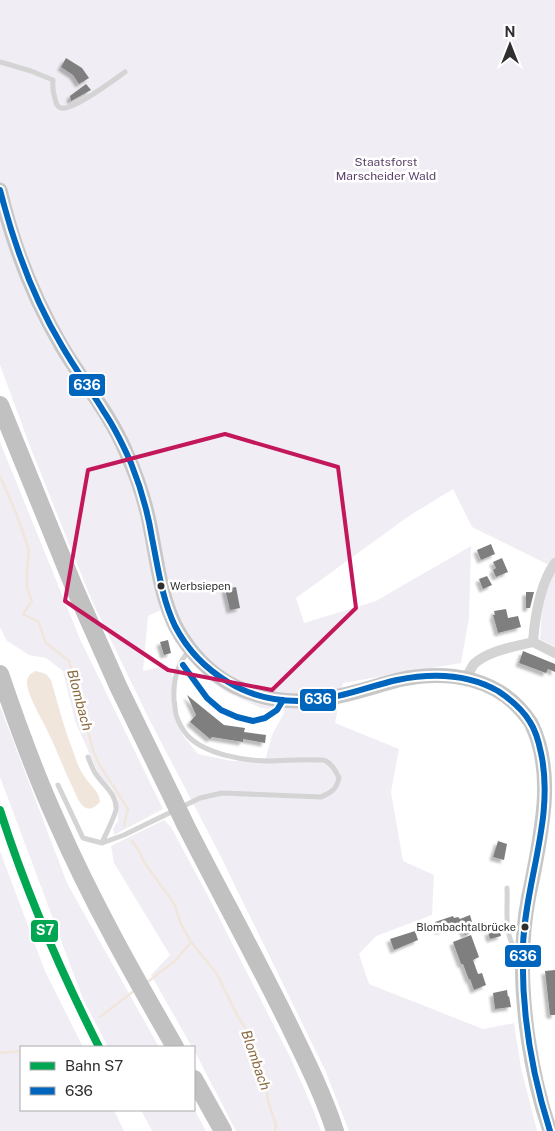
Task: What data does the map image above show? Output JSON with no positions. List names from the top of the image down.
{
  "water": ["Blombach"],
  "parks": ["Staatsforst Marscheider Wald"],
  "places": ["Werbsiepen", "Blombachtalbrücke"],
  "lines": ["transit line 636", "rail line S7"],
  "legend": ["Bahn S7", "636"],
  "north": "top"
}
